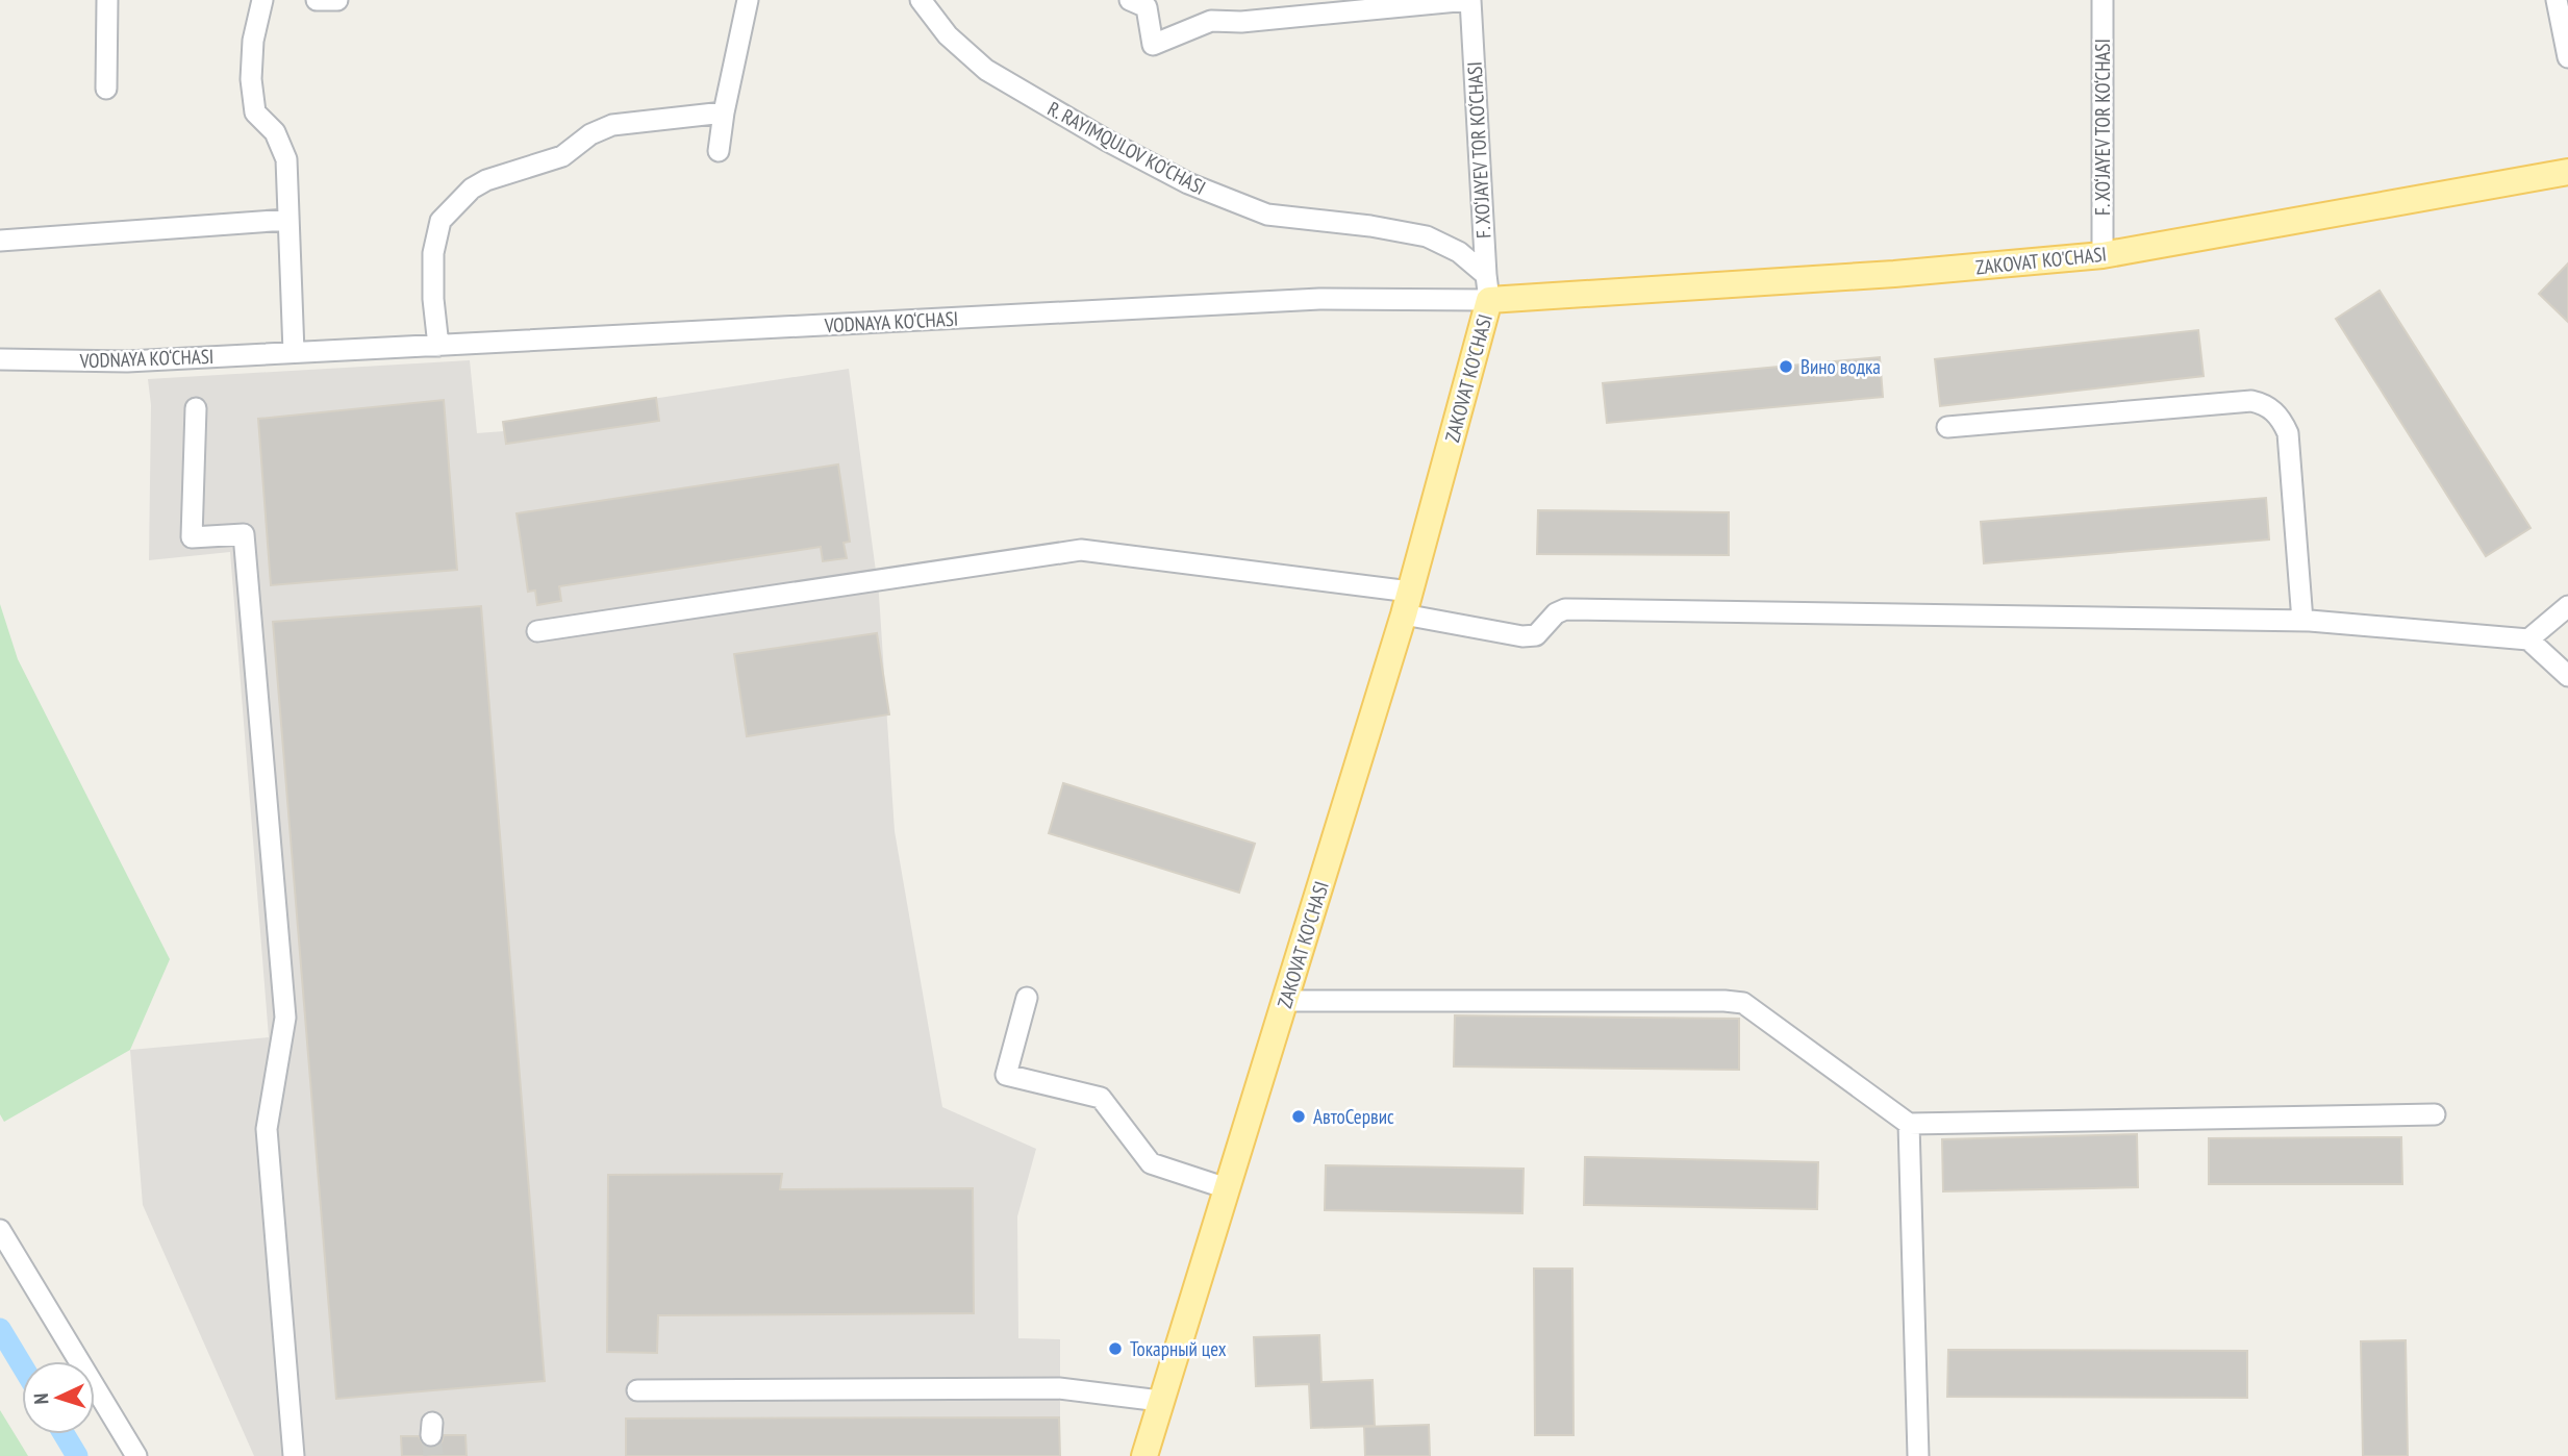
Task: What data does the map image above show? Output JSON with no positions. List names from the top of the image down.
{
  "streets": {
    "main road": ["ZAKOVAT KO'CHASI"],
    "street": ["F. XO‘JAYEV TOR KO‘CHASI", "R. RAYIMQULOV KO‘CHASI", "VODNAYA KO‘CHASI"]
  },
  "crossings": [
    ["F. XO‘JAYEV TOR KO‘CHASI", "R. RAYIMQULOV KO‘CHASI"],
    ["F. XO‘JAYEV TOR KO‘CHASI", "ZAKOVAT KO'CHASI"],
    ["F. XO‘JAYEV TOR KO‘CHASI", "VODNAYA KO‘CHASI"],
    ["R. RAYIMQULOV KO‘CHASI", "ZAKOVAT KO'CHASI"],
    ["R. RAYIMQULOV KO‘CHASI", "VODNAYA KO‘CHASI"],
    ["ZAKOVAT KO'CHASI", "VODNAYA KO‘CHASI"]
  ],
  "places": ["Вино водка", "АвтоСервис", "Токарный цех"],
  "north": "left"
}
